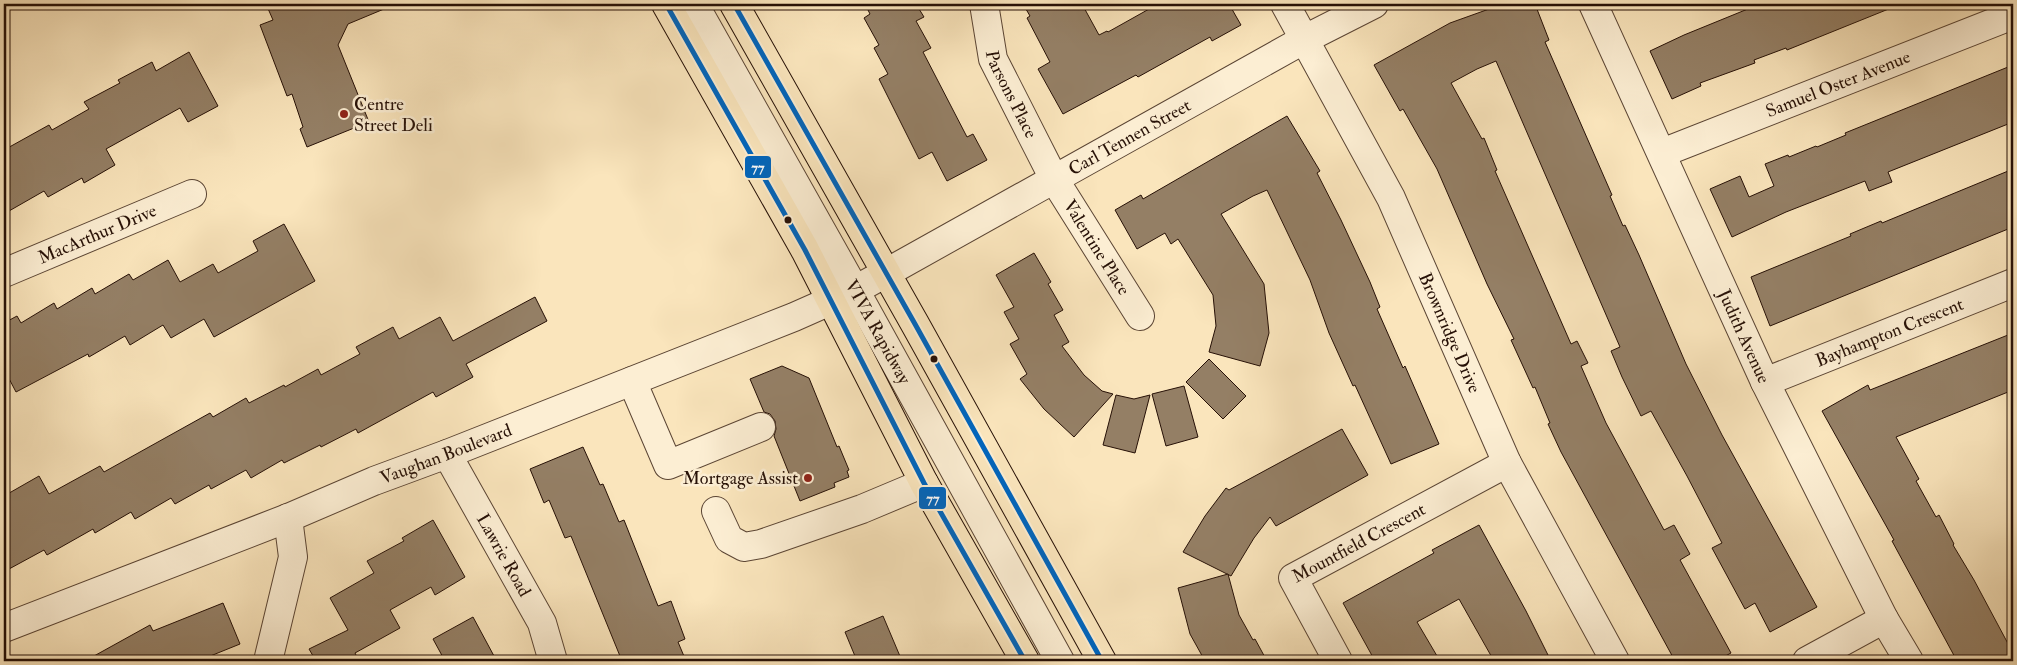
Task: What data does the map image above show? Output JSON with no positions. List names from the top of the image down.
{
  "streets": {
    "street": [
      "Samuel Oster Avenue",
      "Parsons Place",
      "Carl Tennen Street",
      "MacArthur Drive",
      "Valentine Place",
      "VIVA Rapidway",
      "Brownridge Drive",
      "Bayhampton Crescent",
      "Judith Avenue",
      "Vaughan Boulevard",
      "Mountfield Crescent",
      "Lawrie Road"
    ]
  },
  "crossings": [
    ["Samuel Oster Avenue", "Judith Avenue"],
    ["Parsons Place", "Carl Tennen Street"],
    ["Parsons Place", "Valentine Place"],
    ["Carl Tennen Street", "Valentine Place"],
    ["Carl Tennen Street", "Brownridge Drive"],
    ["Carl Tennen Street", "Vaughan Boulevard"],
    ["VIVA Rapidway", "Vaughan Boulevard"],
    ["Brownridge Drive", "Mountfield Crescent"],
    ["Bayhampton Crescent", "Judith Avenue"],
    ["Vaughan Boulevard", "Lawrie Road"]
  ],
  "places": ["Centre Street Deli", "Mortgage Assist"],
  "lines": ["transit line 77"]
}
